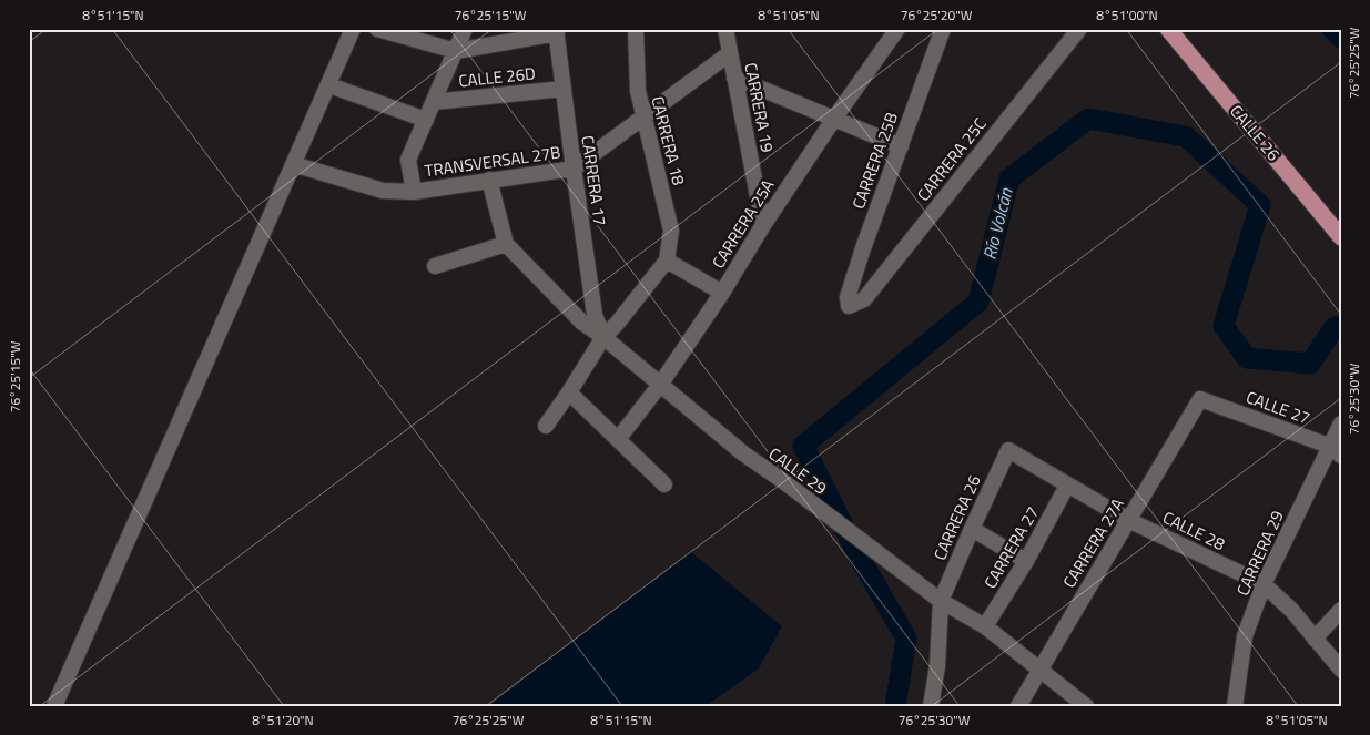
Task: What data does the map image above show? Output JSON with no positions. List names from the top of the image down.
{
  "streets": {
    "main road": ["CALLE 26"],
    "street": [
      "CALLE 26D",
      "CARRERA 19",
      "CARRERA 18",
      "CARRERA 25C",
      "CARRERA 25B",
      "TRANSVERSAL 27B",
      "CARRERA 17",
      "CARRERA 25A",
      "CALLE 27",
      "CALLE 29",
      "CARRERA 26",
      "CALLE 28",
      "CARRERA 27A",
      "CARRERA 27",
      "CARRERA 29"
    ]
  },
  "crossings": [
    ["CALLE 26D", "CARRERA 17"],
    ["CARRERA 19", "TRANSVERSAL 27B"],
    ["CARRERA 19", "CARRERA 25A"],
    ["CARRERA 18", "TRANSVERSAL 27B"],
    ["CARRERA 25C", "CARRERA 25B"],
    ["TRANSVERSAL 27B", "CARRERA 17"],
    ["CARRERA 17", "CALLE 29"],
    ["CARRERA 25A", "CALLE 29"],
    ["CALLE 27", "CARRERA 27A"],
    ["CALLE 27", "CARRERA 29"],
    ["CALLE 29", "CARRERA 26"],
    ["CALLE 29", "CARRERA 27A"],
    ["CALLE 29", "CARRERA 27"],
    ["CARRERA 26", "CALLE 28"],
    ["CALLE 28", "CARRERA 27A"],
    ["CALLE 28", "CARRERA 27"],
    ["CALLE 28", "CARRERA 29"]
  ],
  "water": ["Río Volcán"],
  "coordinates": [
    "8°51'15\"N",
    "76°25'15\"W",
    "8°51'05\"N",
    "76°25'20\"W",
    "8°51'00\"N",
    "76°25'25\"W",
    "76°25'30\"W",
    "8°51'20\"N"
  ]
}
